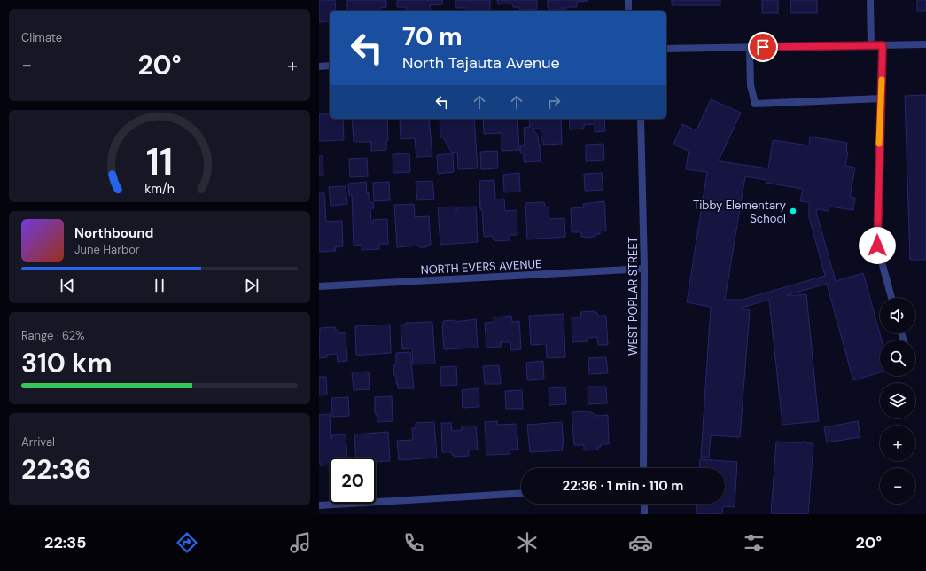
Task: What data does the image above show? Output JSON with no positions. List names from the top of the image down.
{
  "streets": {
    "street": ["NORTH EVERS AVENUE", "WEST POPLAR STREET"]
  },
  "crossings": [
    ["NORTH EVERS AVENUE", "WEST POPLAR STREET"]
  ],
  "places": ["Tibby Elementary School"],
  "page": {
    "tile": [
      "Climate",
      ["Range · 62%", "310 km"],
      ["Arrival", "22:36"]
    ],
    "turn": ["70 m", "North Tajauta Avenue"],
    "heat": ["−", "20°", "+"],
    "song": ["Northbound", "June Harbor"],
    "map_buttons": ["+", "−"],
    "limit": "20",
    "trip": "22:36 · 1 min · 110 m",
    "tabs": ["22:35", "20°"],
    "gauge": ["11", "km/h"]
  }
}
